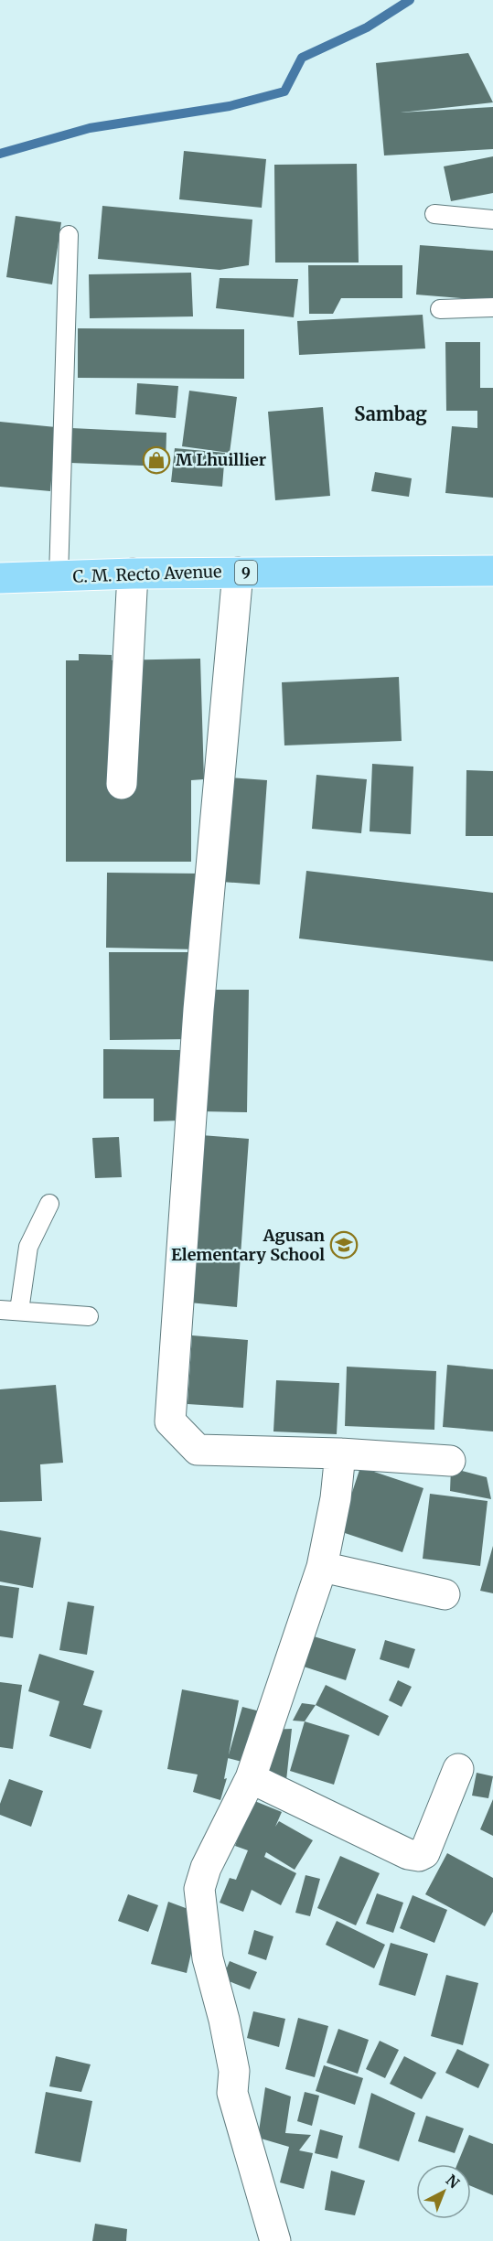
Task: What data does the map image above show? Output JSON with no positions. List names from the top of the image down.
{
  "streets": {
    "highway": ["9", "C. M. Recto Avenue"]
  },
  "districts": ["Sambag"],
  "places": {
    "shop": ["M Lhuillier"],
    "school or university": ["Agusan Elementary School"]
  },
  "north": "top right"
}
